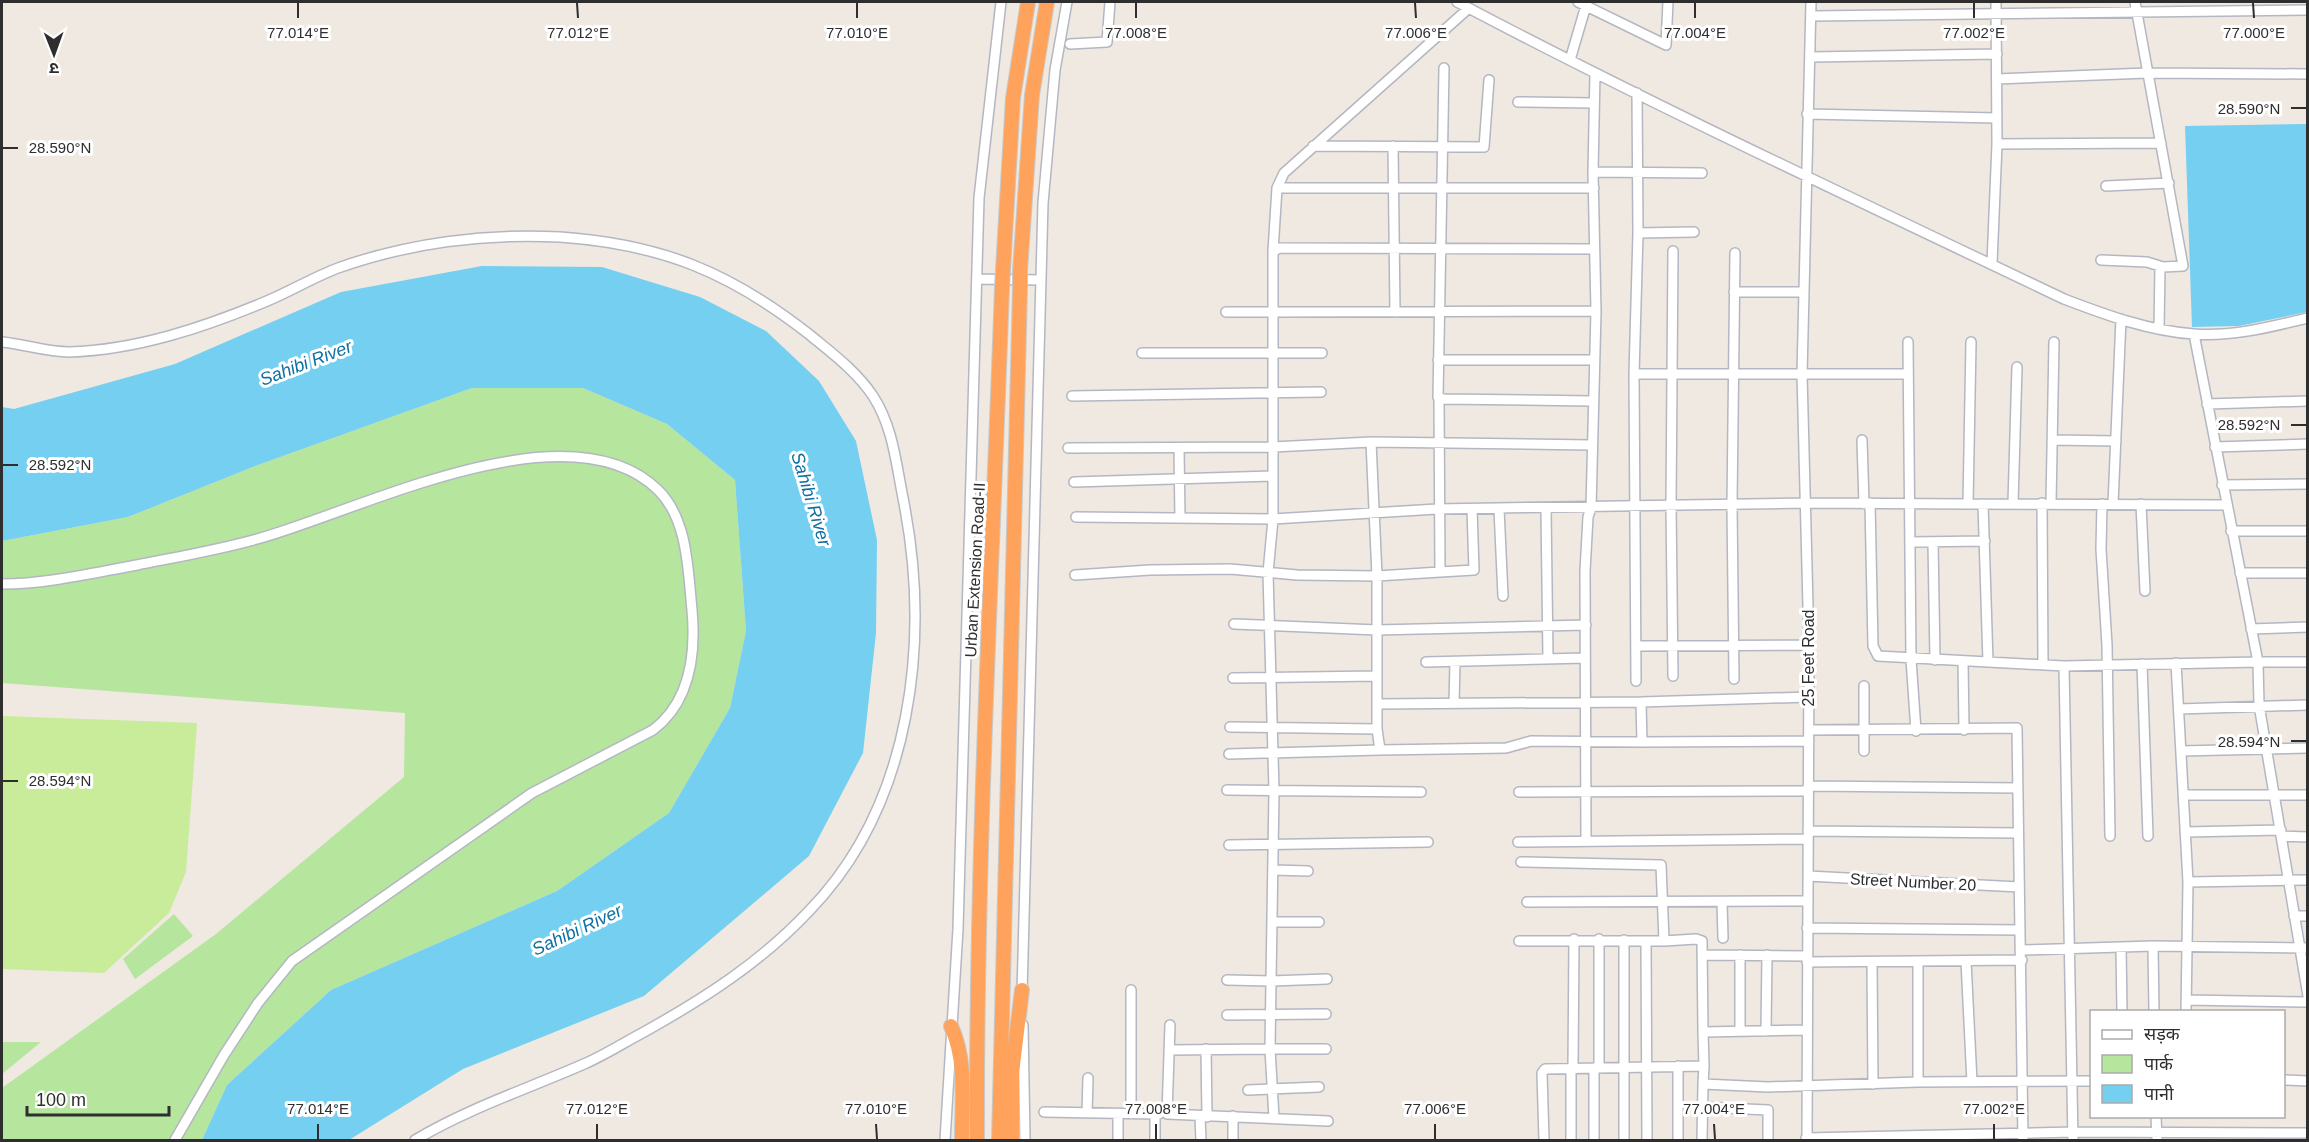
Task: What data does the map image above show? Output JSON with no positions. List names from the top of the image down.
{
  "streets": {
    "highway": ["Urban Extension Road-II"],
    "street": ["25 Feet Road", "Street Number 20"]
  },
  "crossings": [
    ["25 Feet Road", "Street Number 20"]
  ],
  "water": ["Sahibi River"],
  "legend": ["सड़क", "पार्क", "पानी"],
  "scale_bar": "100 m",
  "north": "bottom",
  "coordinates": [
    "77.014°E",
    "77.012°E",
    "77.010°E",
    "77.008°E",
    "77.006°E",
    "77.004°E",
    "77.002°E",
    "77.000°E",
    "28.590°N",
    "28.592°N",
    "28.594°N"
  ]
}
